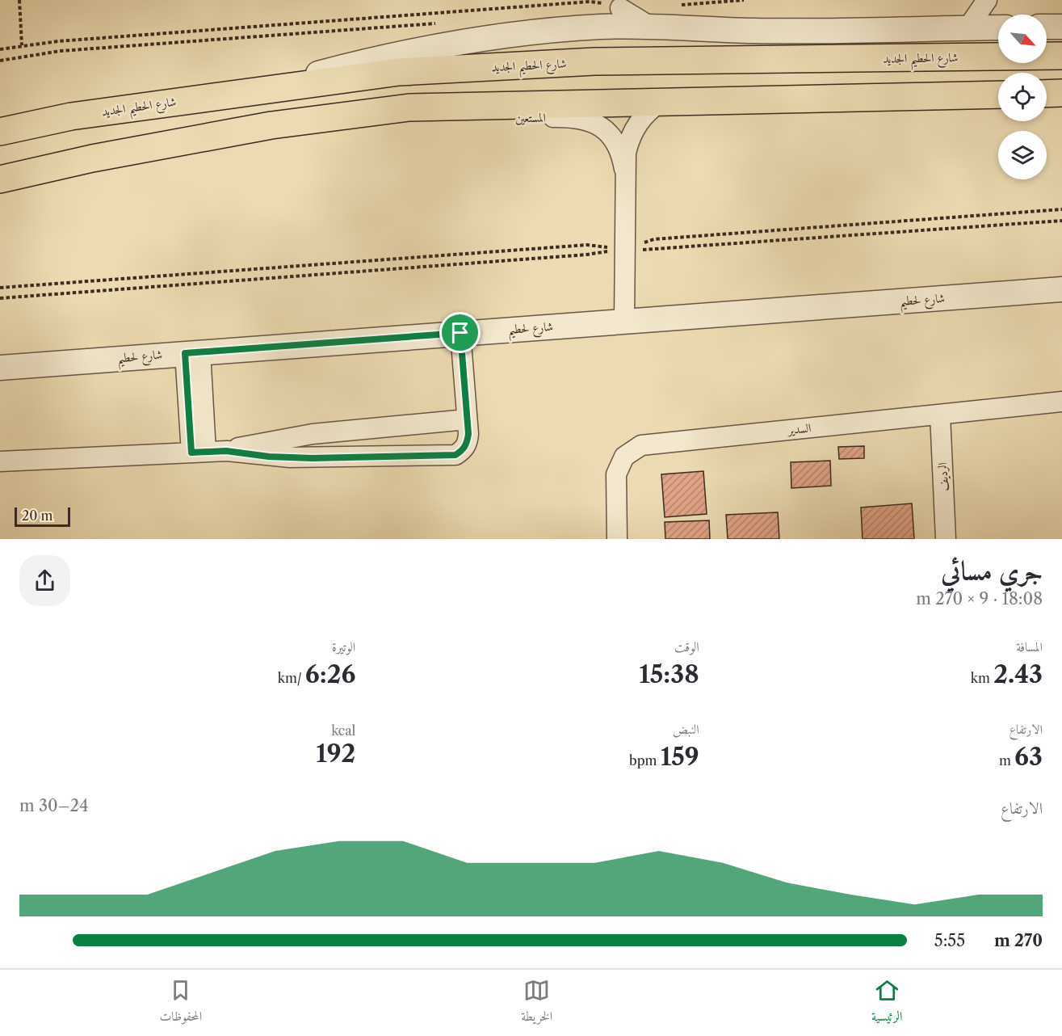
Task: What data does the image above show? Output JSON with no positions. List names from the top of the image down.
{
  "streets": {
    "main road": ["شارع الحطيم الجديد"],
    "street": [
      "المستعين",
      "شارع لحطيم",
      "السدير",
      "الرديف"
    ]
  },
  "crossings": [
    ["المستعين", "شارع لحطيم"],
    ["السدير", "الرديف"]
  ],
  "scale_bar": "20 m",
  "north": "bottom right",
  "page": {
    "scale": "20 m",
    "heading": ["جري مسائي", "18:08 · 9 × 270 m"],
    "stats": [
      ["المسافة", "2.43 km"],
      ["الوقت", "15:38"],
      ["الوتيرة", "6:26 /km"],
      ["الارتفاع", "63 m"],
      ["النبض", "159 bpm"],
      ["kcal", "192"]
    ],
    "chart": ["الارتفاع", "24–30 m"],
    "list": [
      {
        "name": "270 m",
        "note": "5:55"
      }
    ],
    "tabs": ["الرئيسية", "الخريطة", "المحفوظات"]
  }
}
